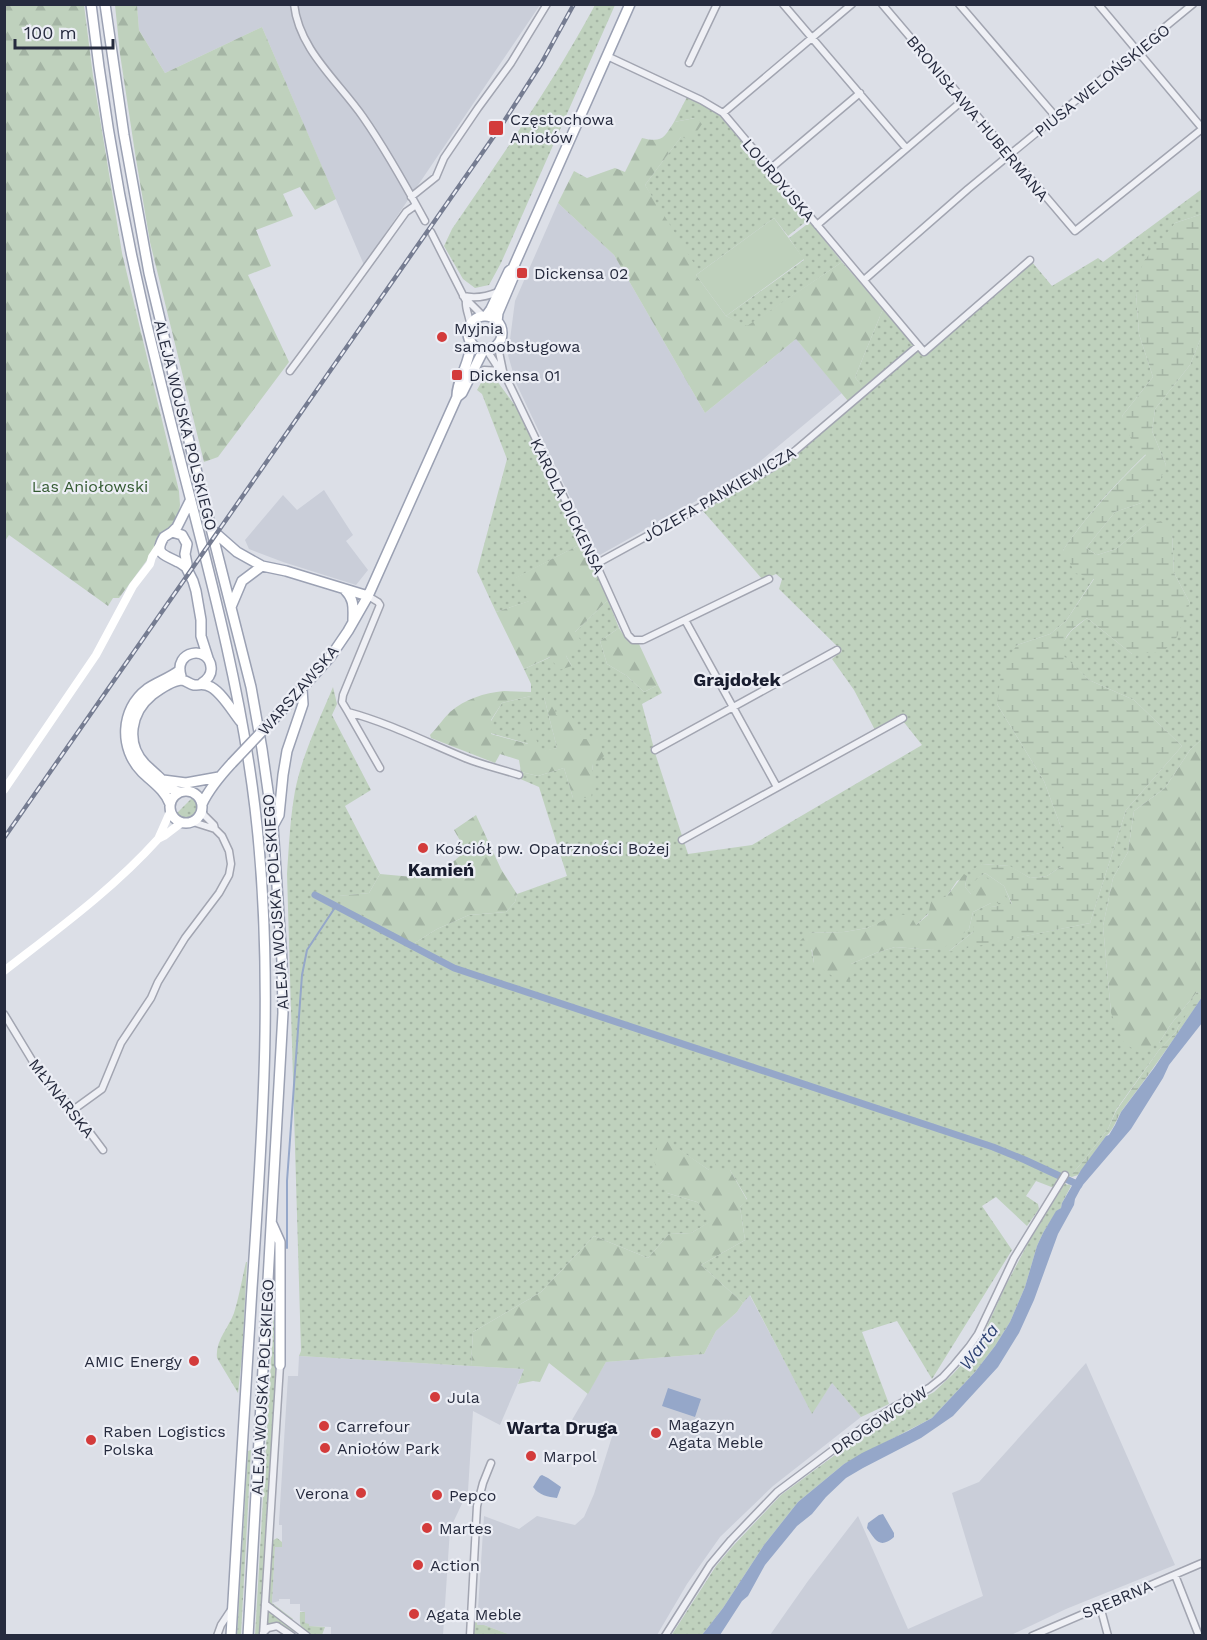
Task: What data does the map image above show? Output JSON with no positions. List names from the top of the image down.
{
  "streets": {
    "main road": ["ALEJA WOJSKA POLSKIEGO", "WARSZAWSKA"],
    "street": [
      "PIUSA WELOŃSKIEGO",
      "BRONISŁAWA HUBERMANA",
      "LOURDYJSKA",
      "JÓZEFA PANKIEWICZA",
      "KAROLA DICKENSA",
      "MŁYNARSKA",
      "DROGOWCÓW",
      "SREBRNA"
    ]
  },
  "crossings": [
    ["PIUSA WELOŃSKIEGO", "BRONISŁAWA HUBERMANA"],
    ["PIUSA WELOŃSKIEGO", "LOURDYJSKA"],
    ["LOURDYJSKA", "JÓZEFA PANKIEWICZA"],
    ["JÓZEFA PANKIEWICZA", "KAROLA DICKENSA"],
    ["KAROLA DICKENSA", "WARSZAWSKA"]
  ],
  "districts": ["Grajdołek", "Kamień", "Warta Druga"],
  "water": ["Warta"],
  "parks": ["Las Aniołowski"],
  "places": {
    "transit": ["Częstochowa Aniołów", "Dickensa 02", "Dickensa 01"],
    "other": [
      "Myjnia samoobsługowa",
      "Kościół pw. Opatrzności Bożej",
      "AMIC Energy",
      "Jula",
      "Carrefour",
      "Magazyn Agata Meble",
      "Raben Logistics Polska",
      "Aniołów Park",
      "Marpol",
      "Verona",
      "Pepco",
      "Martes",
      "Action",
      "Agata Meble"
    ]
  },
  "scale_bar": "100 m"
}
